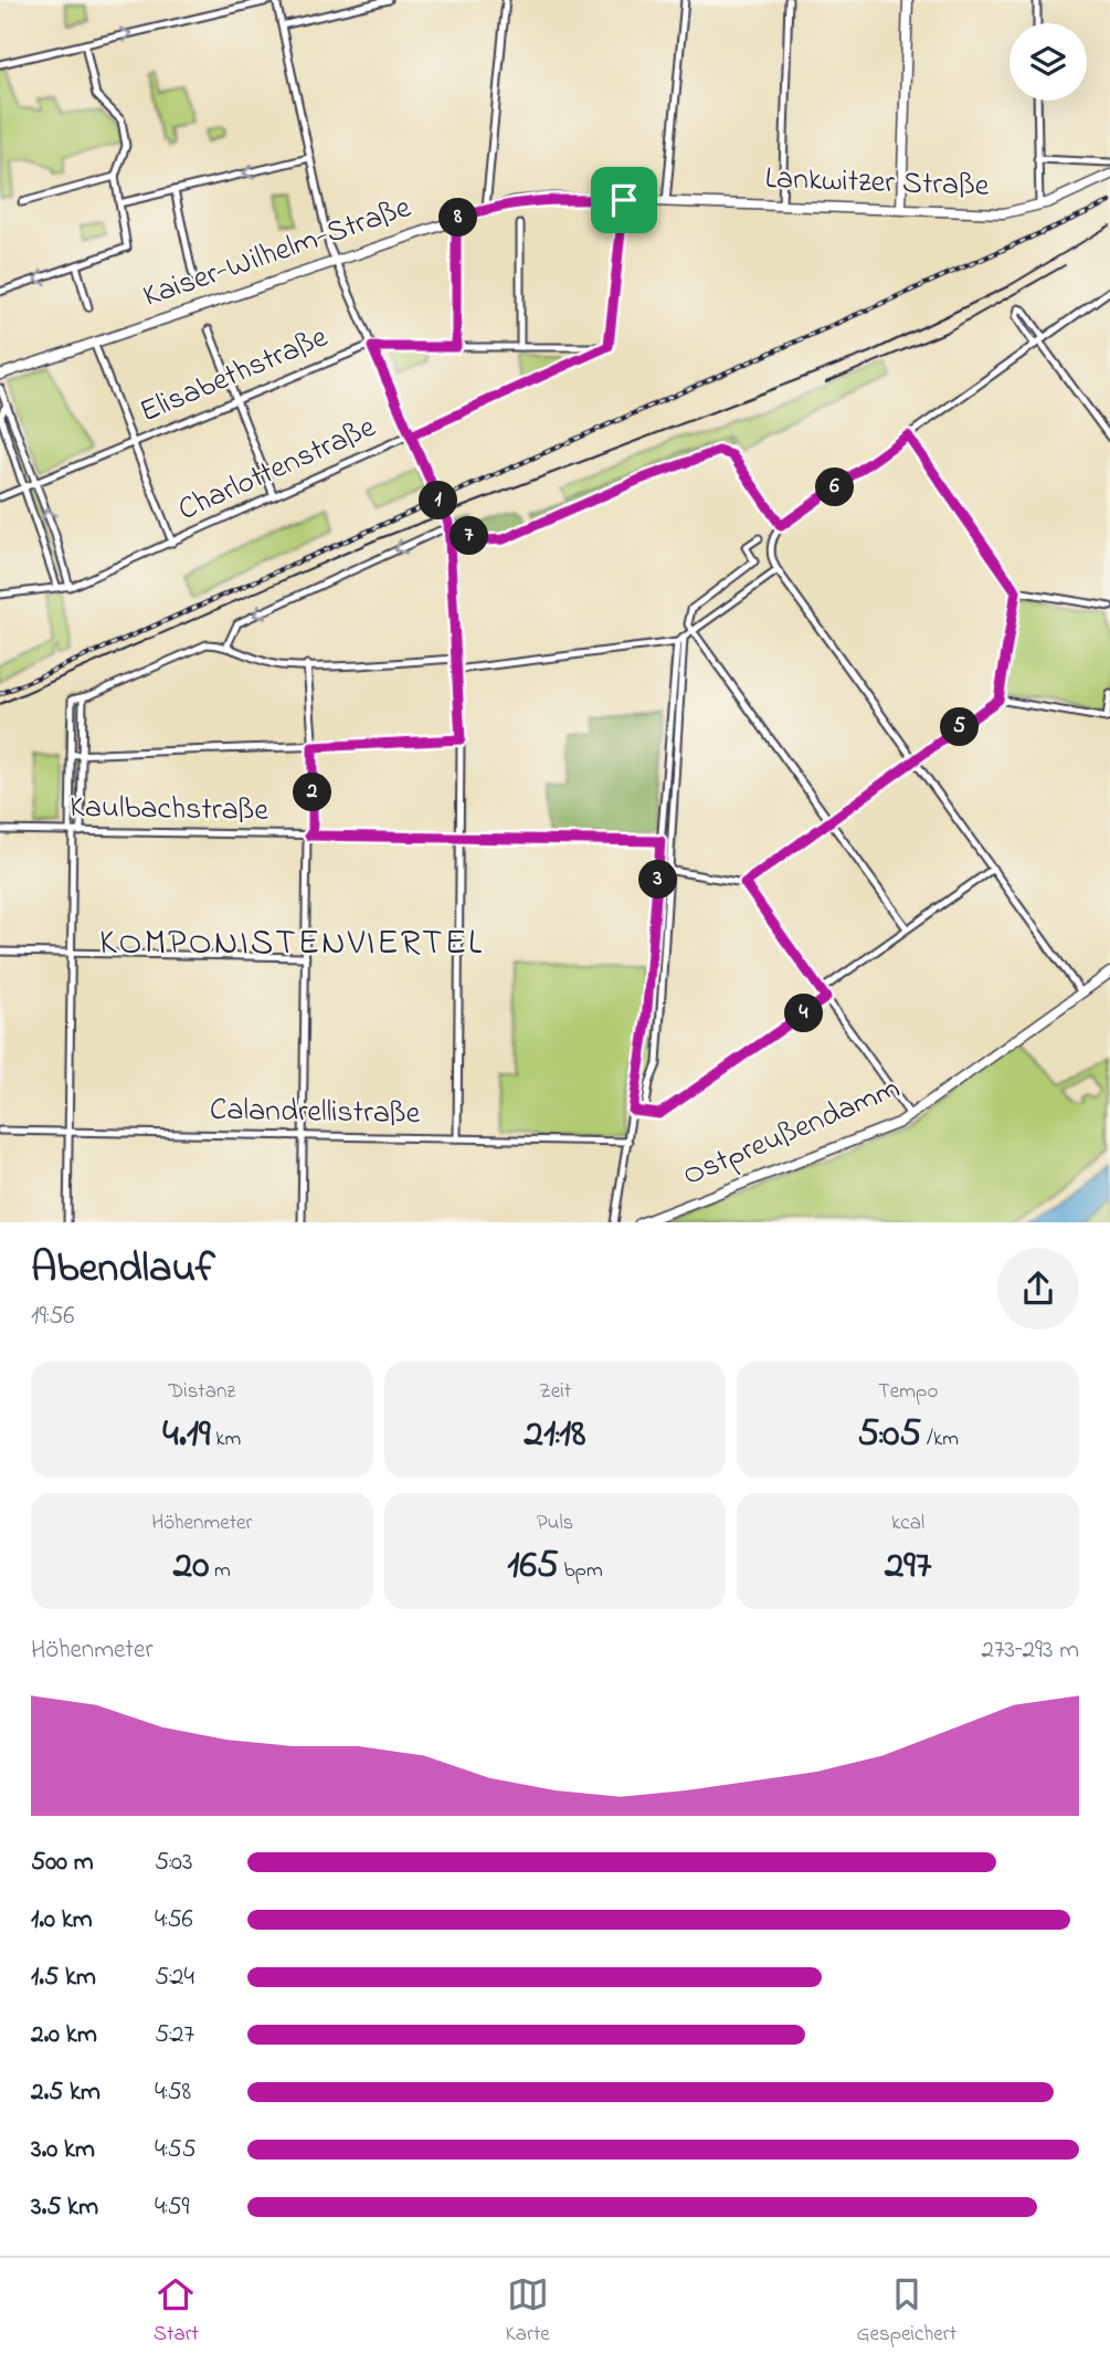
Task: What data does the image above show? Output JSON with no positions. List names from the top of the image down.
{
  "streets": {
    "main road": ["Lankwitzer Straße", "Kaiser-Wilhelm-Straße", "Ostpreußendamm"],
    "street": [
      "Elisabethstraße",
      "Charlottenstraße",
      "Kaulbachstraße",
      "Calandrellistraße"
    ]
  },
  "crossings": [
    ["Lankwitzer Straße", "Kaiser-Wilhelm-Straße"],
    ["Elisabethstraße", "Charlottenstraße"]
  ],
  "districts": ["KOMPONISTENVIERTEL"],
  "page": {
    "pins": [
      "8",
      "6",
      "1",
      "7",
      "5",
      "2",
      "3",
      "4"
    ],
    "heading": ["Abendlauf", "19:56"],
    "stats": [
      ["Distanz", "4.19 km"],
      ["Zeit", "21:18"],
      ["Tempo", "5:05 /km"],
      ["Höhenmeter", "20 m"],
      ["Puls", "165 bpm"],
      ["kcal", "297"]
    ],
    "chart": ["Höhenmeter", "273–293 m"],
    "list": [
      {
        "name": "500 m",
        "note": "5:03"
      },
      {
        "name": "1.0 km",
        "note": "4:56"
      },
      {
        "name": "1.5 km",
        "note": "5:24"
      },
      {
        "name": "2.0 km",
        "note": "5:27"
      },
      {
        "name": "2.5 km",
        "note": "4:58"
      },
      {
        "name": "3.0 km",
        "note": "4:55"
      },
      {
        "name": "3.5 km",
        "note": "4:59"
      }
    ],
    "tabs": ["Start", "Karte", "Gespeichert"]
  }
}
